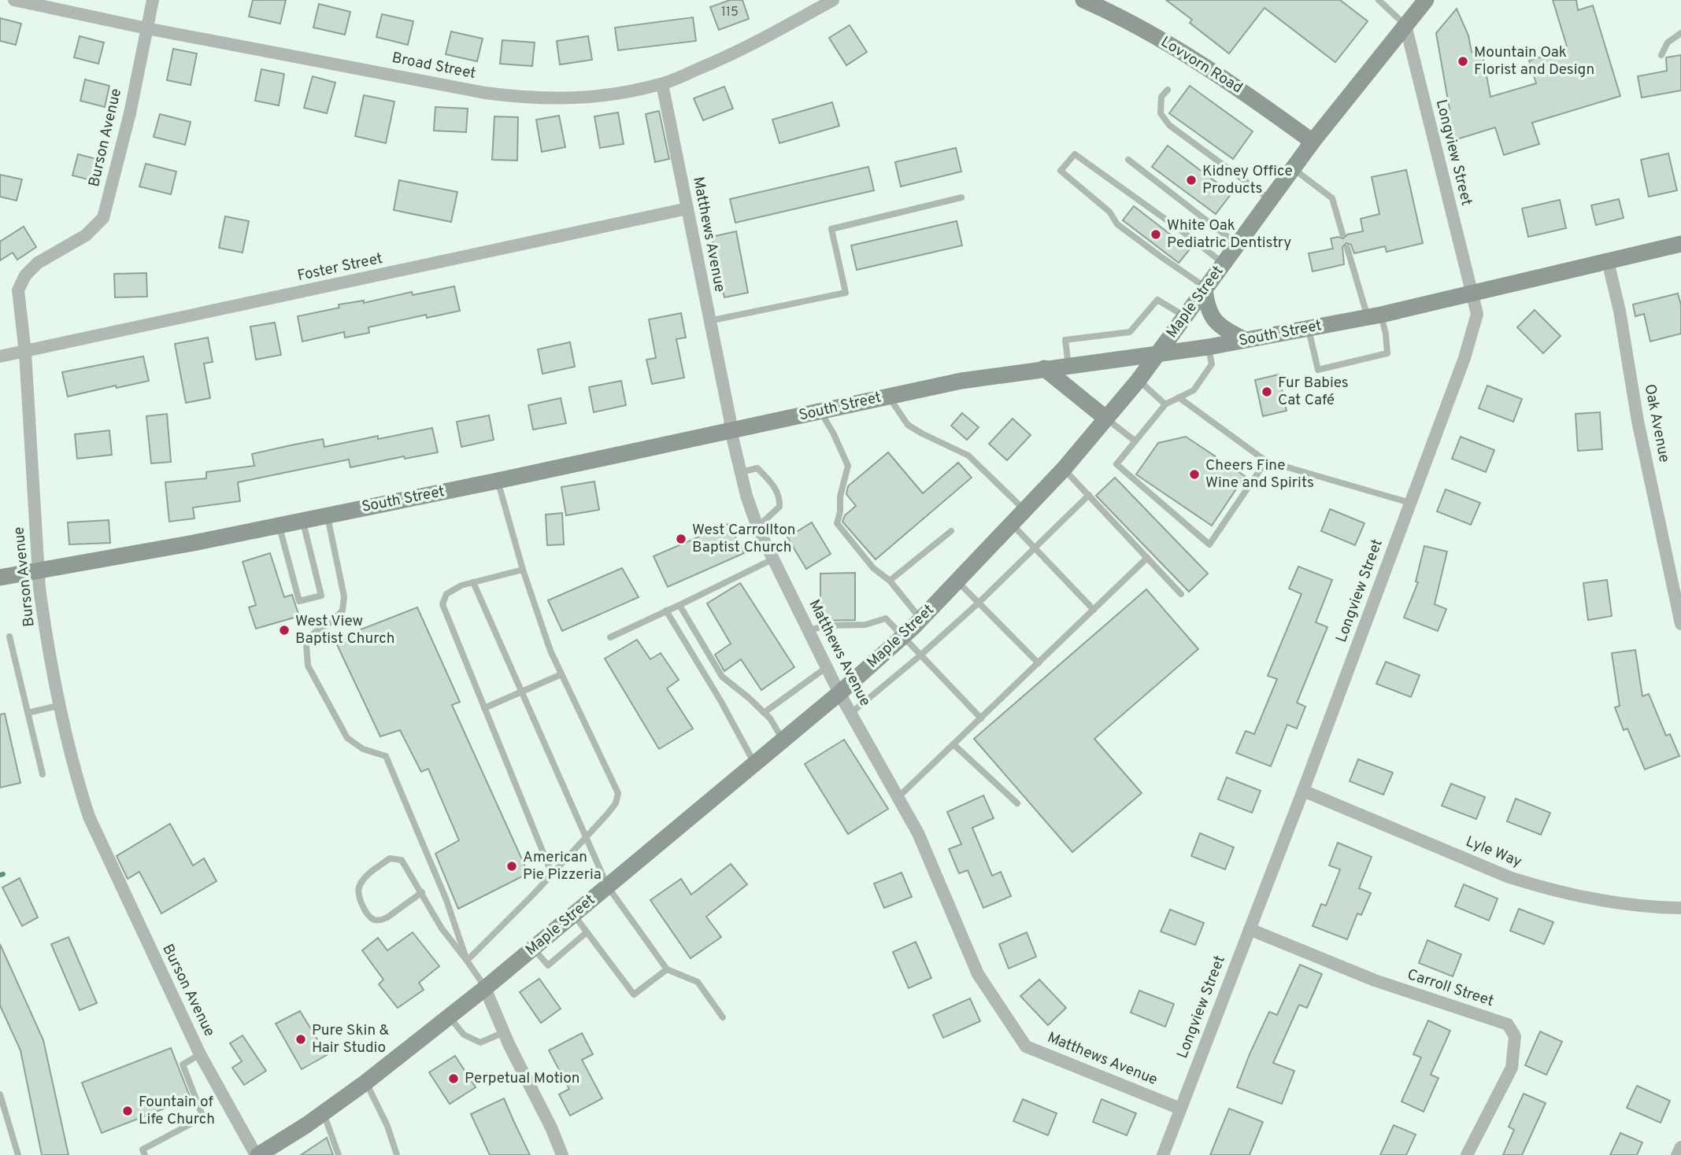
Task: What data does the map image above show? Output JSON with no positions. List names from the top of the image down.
{
  "streets": {
    "street": [
      "Lovvorn Road",
      "Broad Street",
      "Burson Avenue",
      "Longview Street",
      "Matthews Avenue",
      "Foster Street",
      "Maple Street",
      "South Street",
      "Oak Avenue",
      "Lyle Way",
      "Carroll Street"
    ]
  },
  "crossings": [
    ["Lovvorn Road", "Maple Street"],
    ["Broad Street", "Burson Avenue"],
    ["Broad Street", "Matthews Avenue"],
    ["Burson Avenue", "Foster Street"],
    ["Burson Avenue", "Maple Street"],
    ["Burson Avenue", "South Street"],
    ["Longview Street", "Matthews Avenue"],
    ["Longview Street", "Maple Street"],
    ["Longview Street", "South Street"],
    ["Longview Street", "Lyle Way"],
    ["Longview Street", "Carroll Street"],
    ["Matthews Avenue", "Foster Street"],
    ["Matthews Avenue", "Maple Street"],
    ["Matthews Avenue", "South Street"],
    ["Maple Street", "South Street"],
    ["South Street", "Oak Avenue"]
  ],
  "places": [
    "Mountain Oak Florist and Design",
    "Kidney Office Products",
    "White Oak Pediatric Dentistry",
    "Fur Babies Cat Café",
    "Cheers Fine Wine and Spirits",
    "West Carrollton Baptist Church",
    "West View Baptist Church",
    "American Pie Pizzeria",
    "Pure Skin & Hair Studio",
    "Perpetual Motion",
    "Fountain of Life Church"
  ],
  "house_numbers": ["115"]
}
